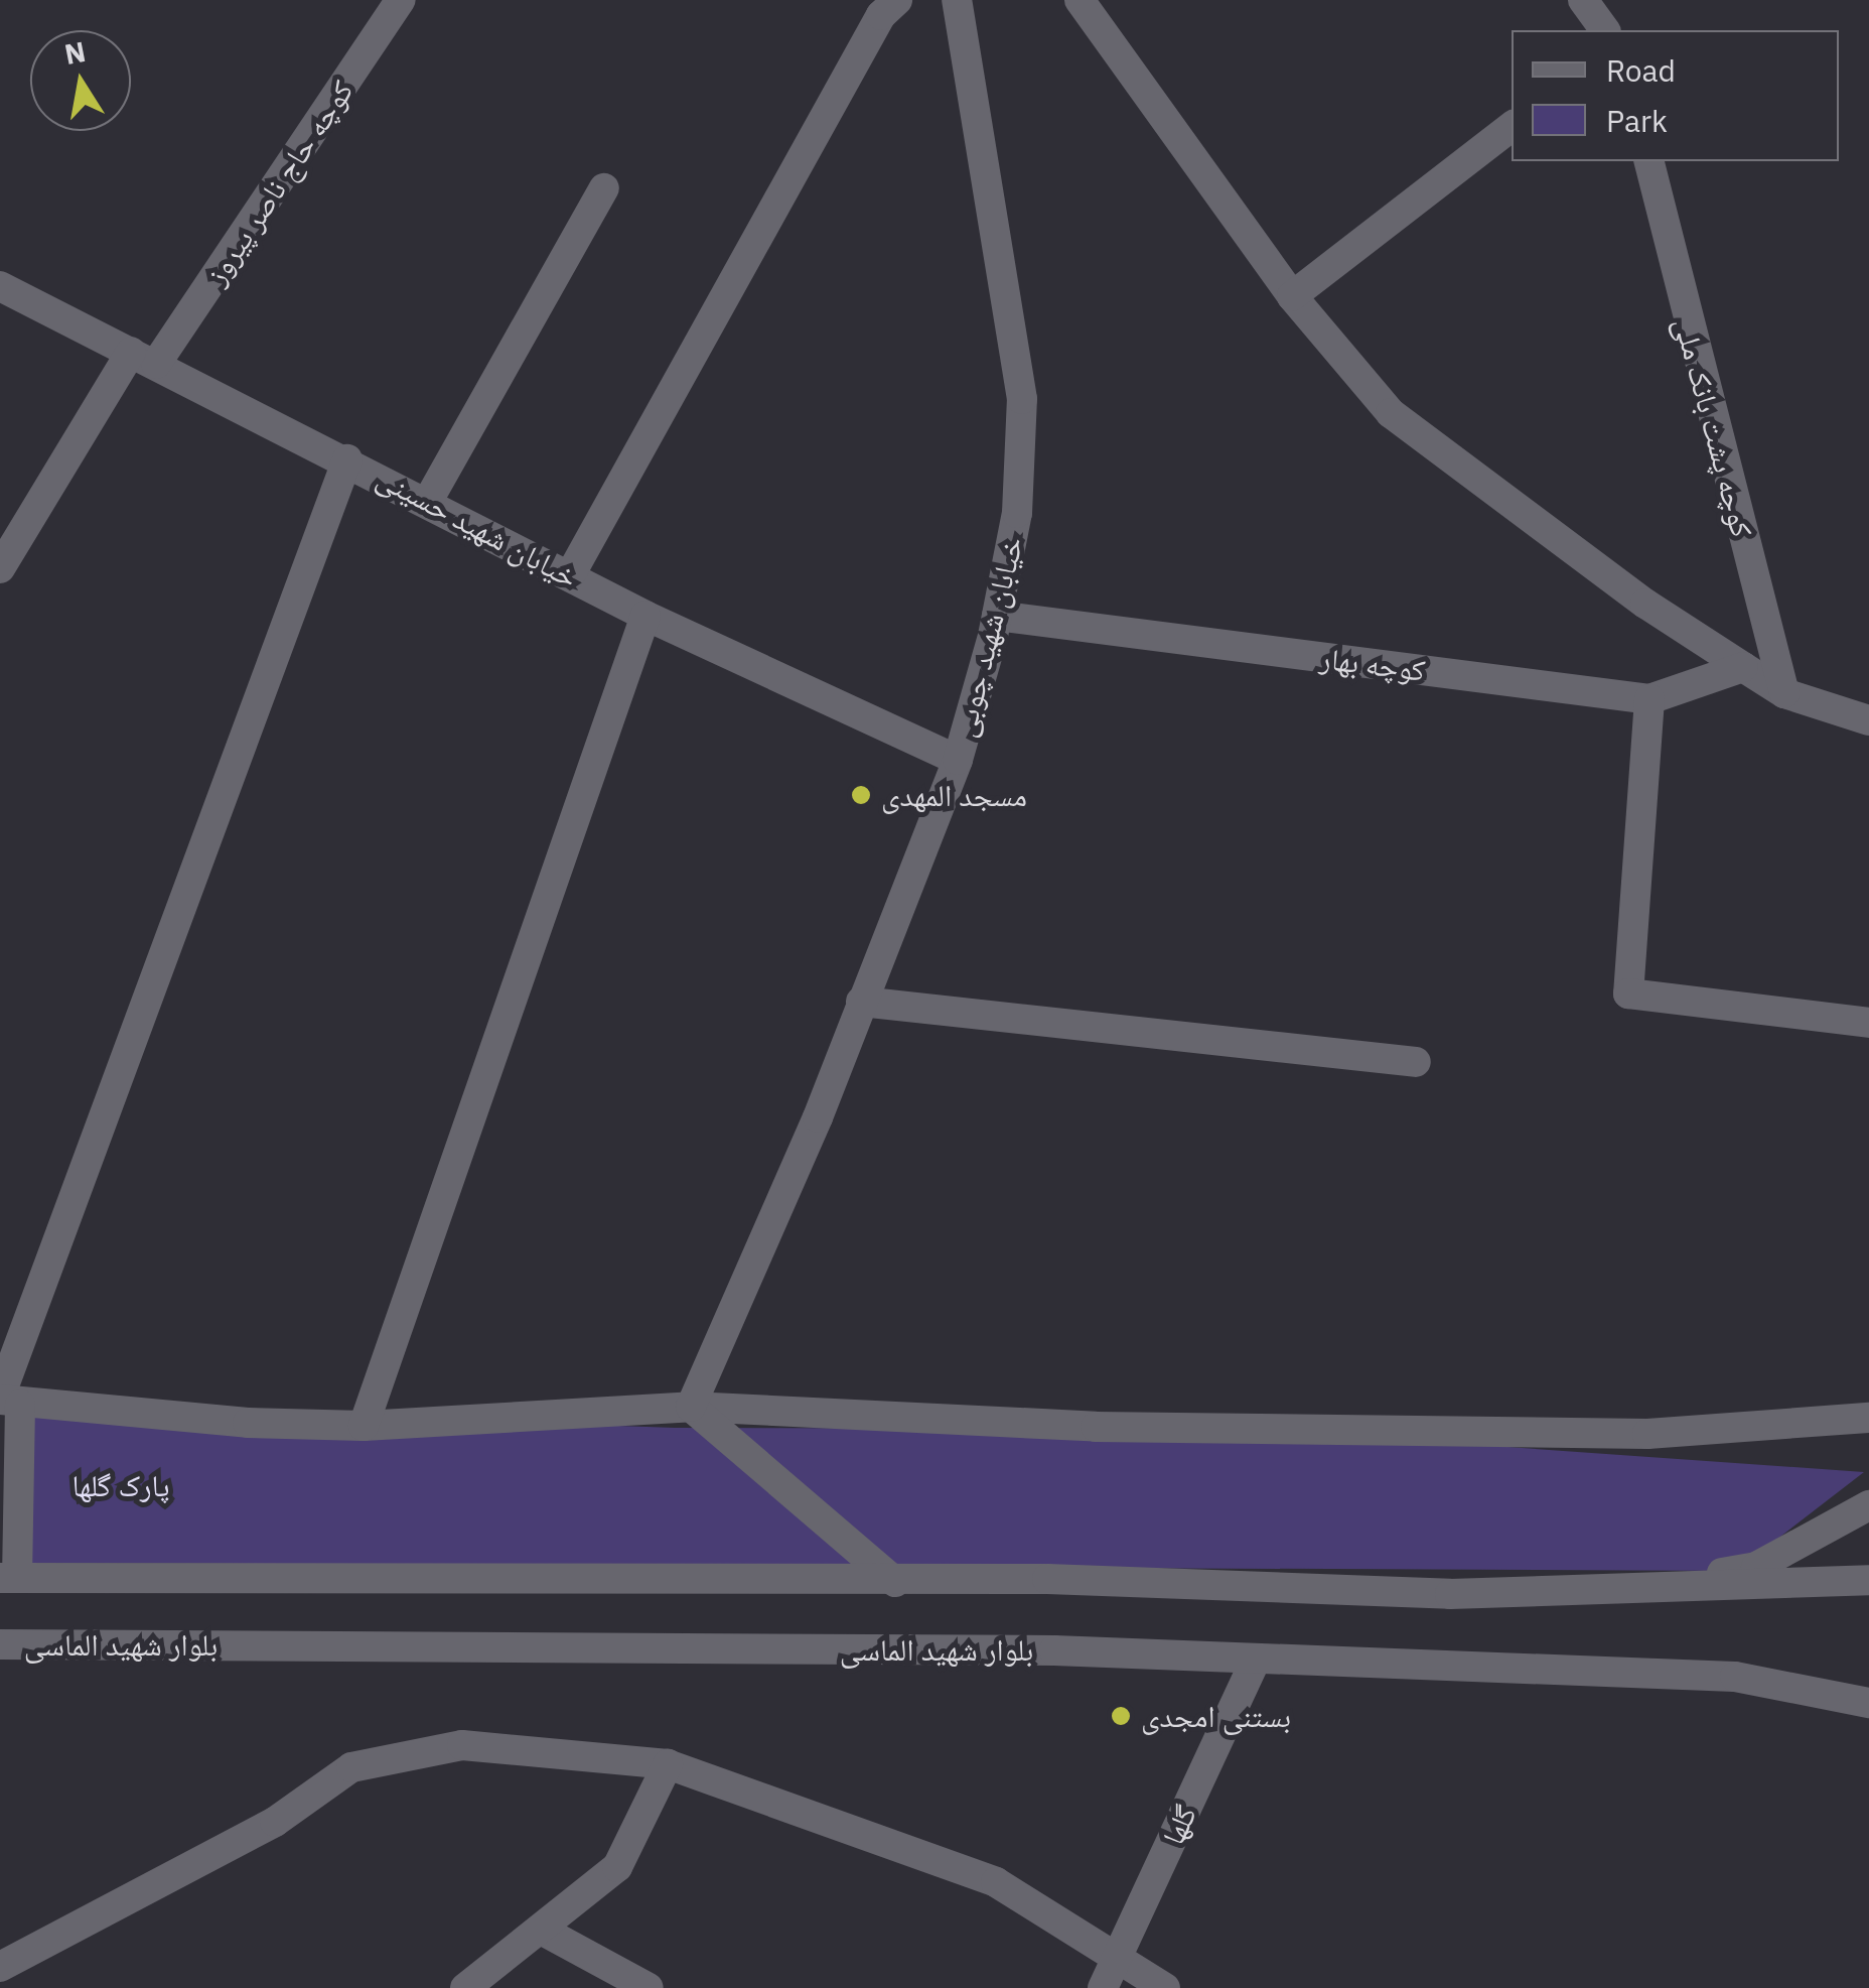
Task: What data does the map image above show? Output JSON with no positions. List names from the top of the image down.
{
  "streets": {
    "street": [
      "کوچه حاج ناصر پیروز",
      "کوچه پشت بانک ملی",
      "خیابان شهید حسینی",
      "خیابان شهید چوبی",
      "کوچه بهار",
      "بلوار شهید الماسی",
      "گلها"
    ]
  },
  "crossings": [
    ["کوچه حاج ناصر پیروز", "خیابان شهید حسینی"],
    ["خیابان شهید حسینی", "خیابان شهید چوبی"],
    ["خیابان شهید چوبی", "کوچه بهار"],
    ["بلوار شهید الماسی", "گلها"]
  ],
  "parks": ["پارک گلها"],
  "places": ["مسجد المهدی", "بستنی امجدی"],
  "legend": ["Road", "Park"],
  "north": "top"
}
